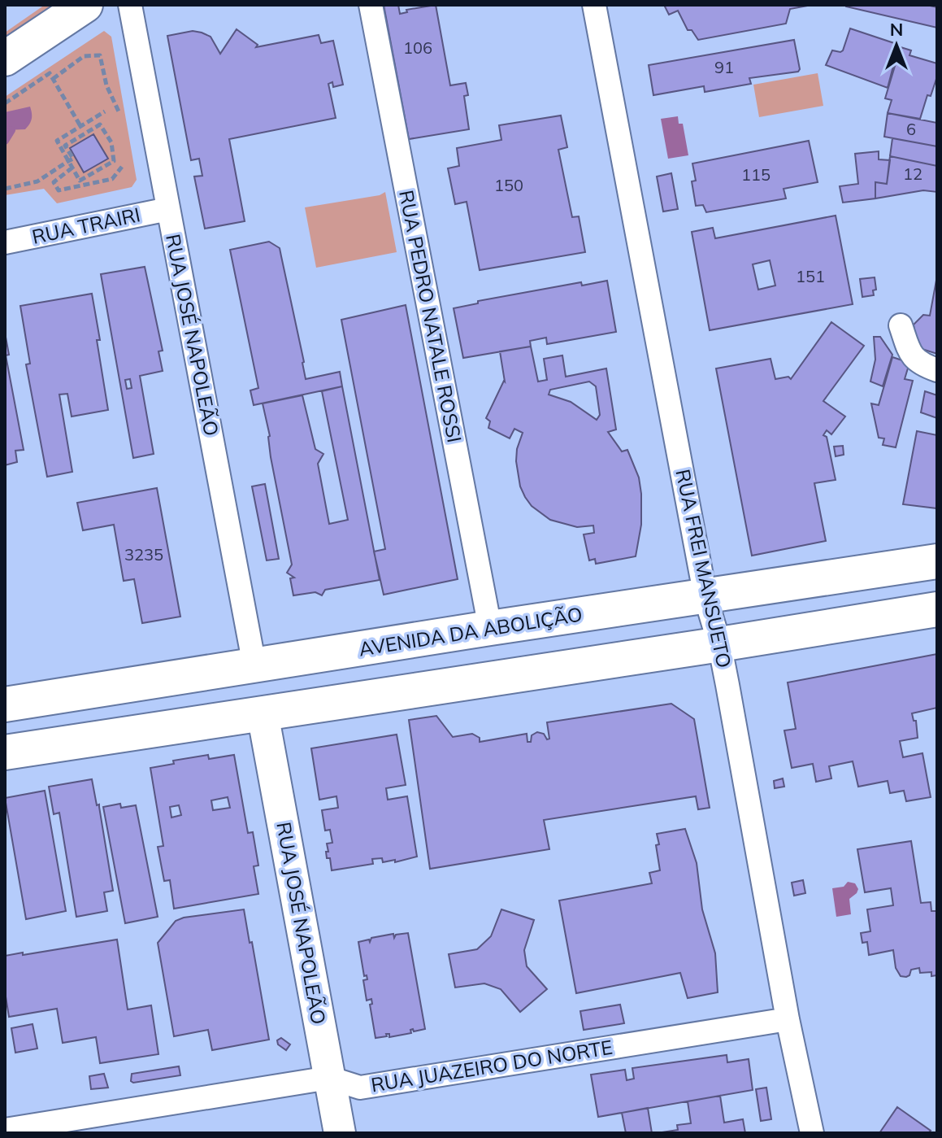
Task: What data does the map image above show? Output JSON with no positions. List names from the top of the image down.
{
  "streets": {
    "main road": ["AVENIDA DA ABOLIÇÃO"],
    "street": [
      "RUA TRAIRI",
      "RUA PEDRO NATALE ROSSI",
      "RUA JOSÉ NAPOLEÃO",
      "RUA FREI MANSUETO",
      "RUA JUAZEIRO DO NORTE"
    ]
  },
  "crossings": [
    ["RUA TRAIRI", "RUA JOSÉ NAPOLEÃO"],
    ["RUA PEDRO NATALE ROSSI", "AVENIDA DA ABOLIÇÃO"],
    ["RUA JOSÉ NAPOLEÃO", "AVENIDA DA ABOLIÇÃO"],
    ["RUA JOSÉ NAPOLEÃO", "RUA JUAZEIRO DO NORTE"],
    ["RUA FREI MANSUETO", "AVENIDA DA ABOLIÇÃO"],
    ["RUA FREI MANSUETO", "RUA JUAZEIRO DO NORTE"]
  ],
  "house_numbers": [
    "106",
    "91",
    "6",
    "12",
    "115",
    "150",
    "151",
    "3235"
  ],
  "north": "top"
}
